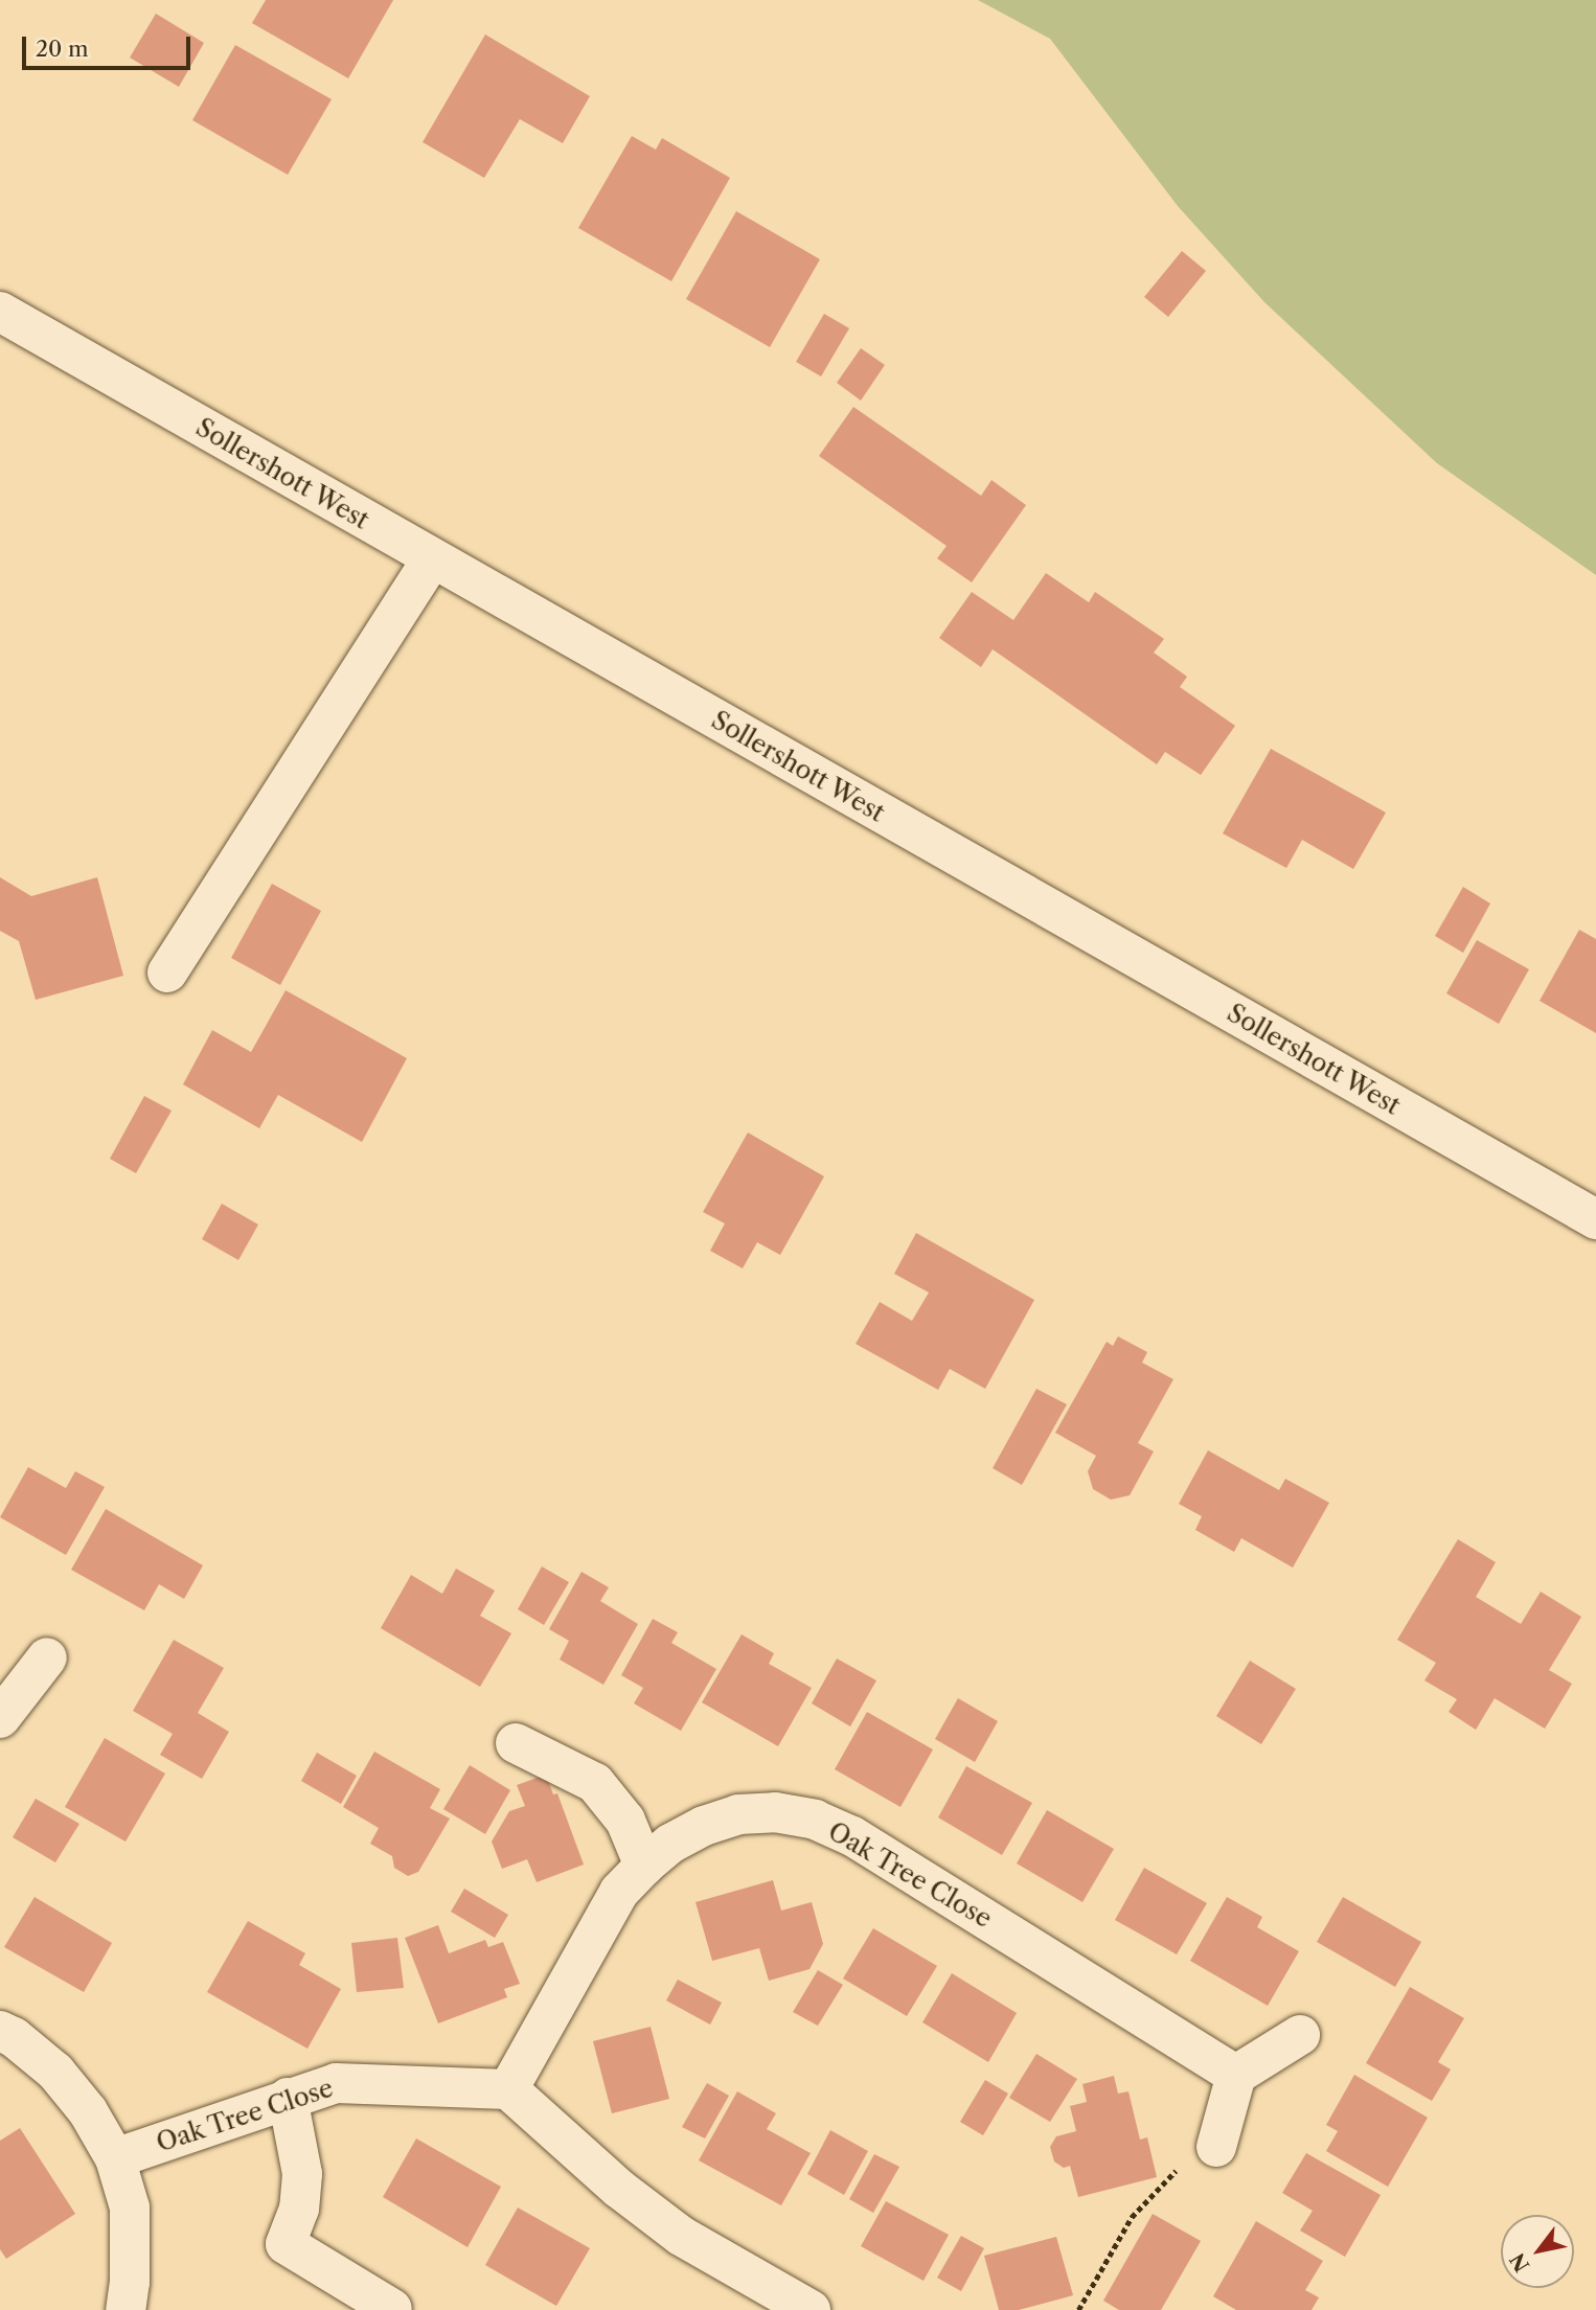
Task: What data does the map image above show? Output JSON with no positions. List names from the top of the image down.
{
  "streets": {
    "street": ["Sollershott West", "Oak Tree Close"]
  },
  "scale_bar": "20 m",
  "north": "bottom left"
}
